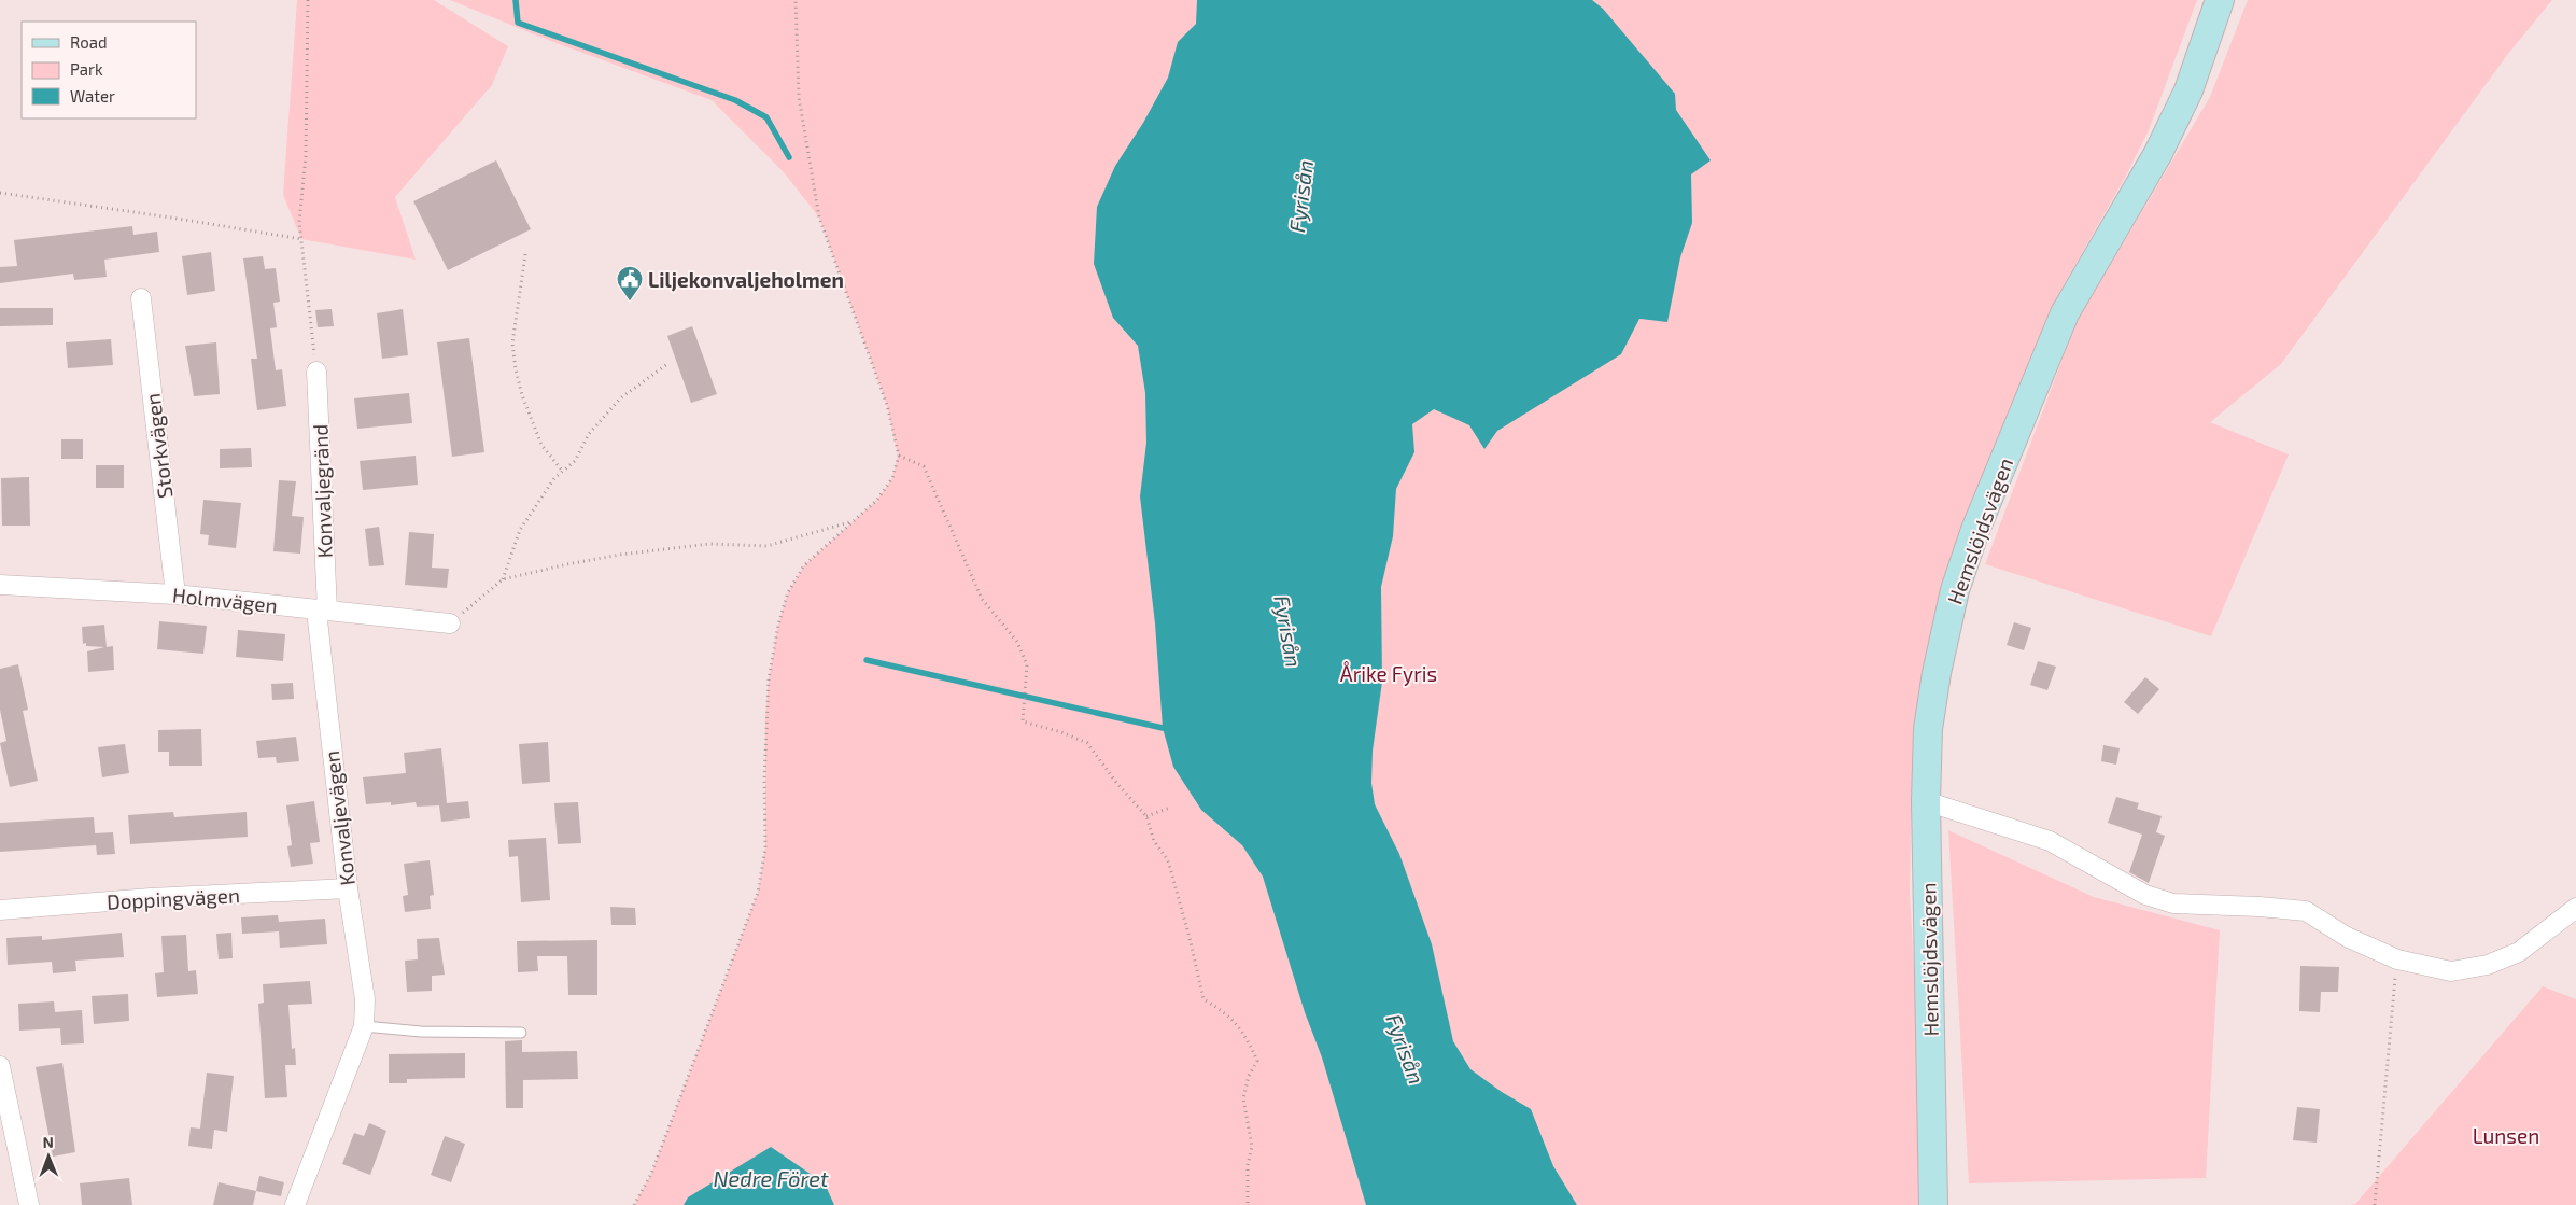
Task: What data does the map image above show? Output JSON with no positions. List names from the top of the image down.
{
  "streets": {
    "street": [
      "Storkvägen",
      "Konvaljegränd",
      "Hemslöjdsvägen",
      "Holmvägen",
      "Konvaljevägen",
      "Doppingvägen"
    ]
  },
  "crossings": [
    ["Storkvägen", "Holmvägen"],
    ["Konvaljegränd", "Holmvägen"],
    ["Konvaljegränd", "Konvaljevägen"],
    ["Holmvägen", "Konvaljevägen"],
    ["Konvaljevägen", "Doppingvägen"]
  ],
  "water": ["Fyrisån", "Nedre Föret"],
  "parks": ["Årike Fyris", "Lunsen"],
  "places": {
    "public building": ["Liljekonvaljeholmen"]
  },
  "legend": ["Road", "Park", "Water"],
  "north": "top"
}
